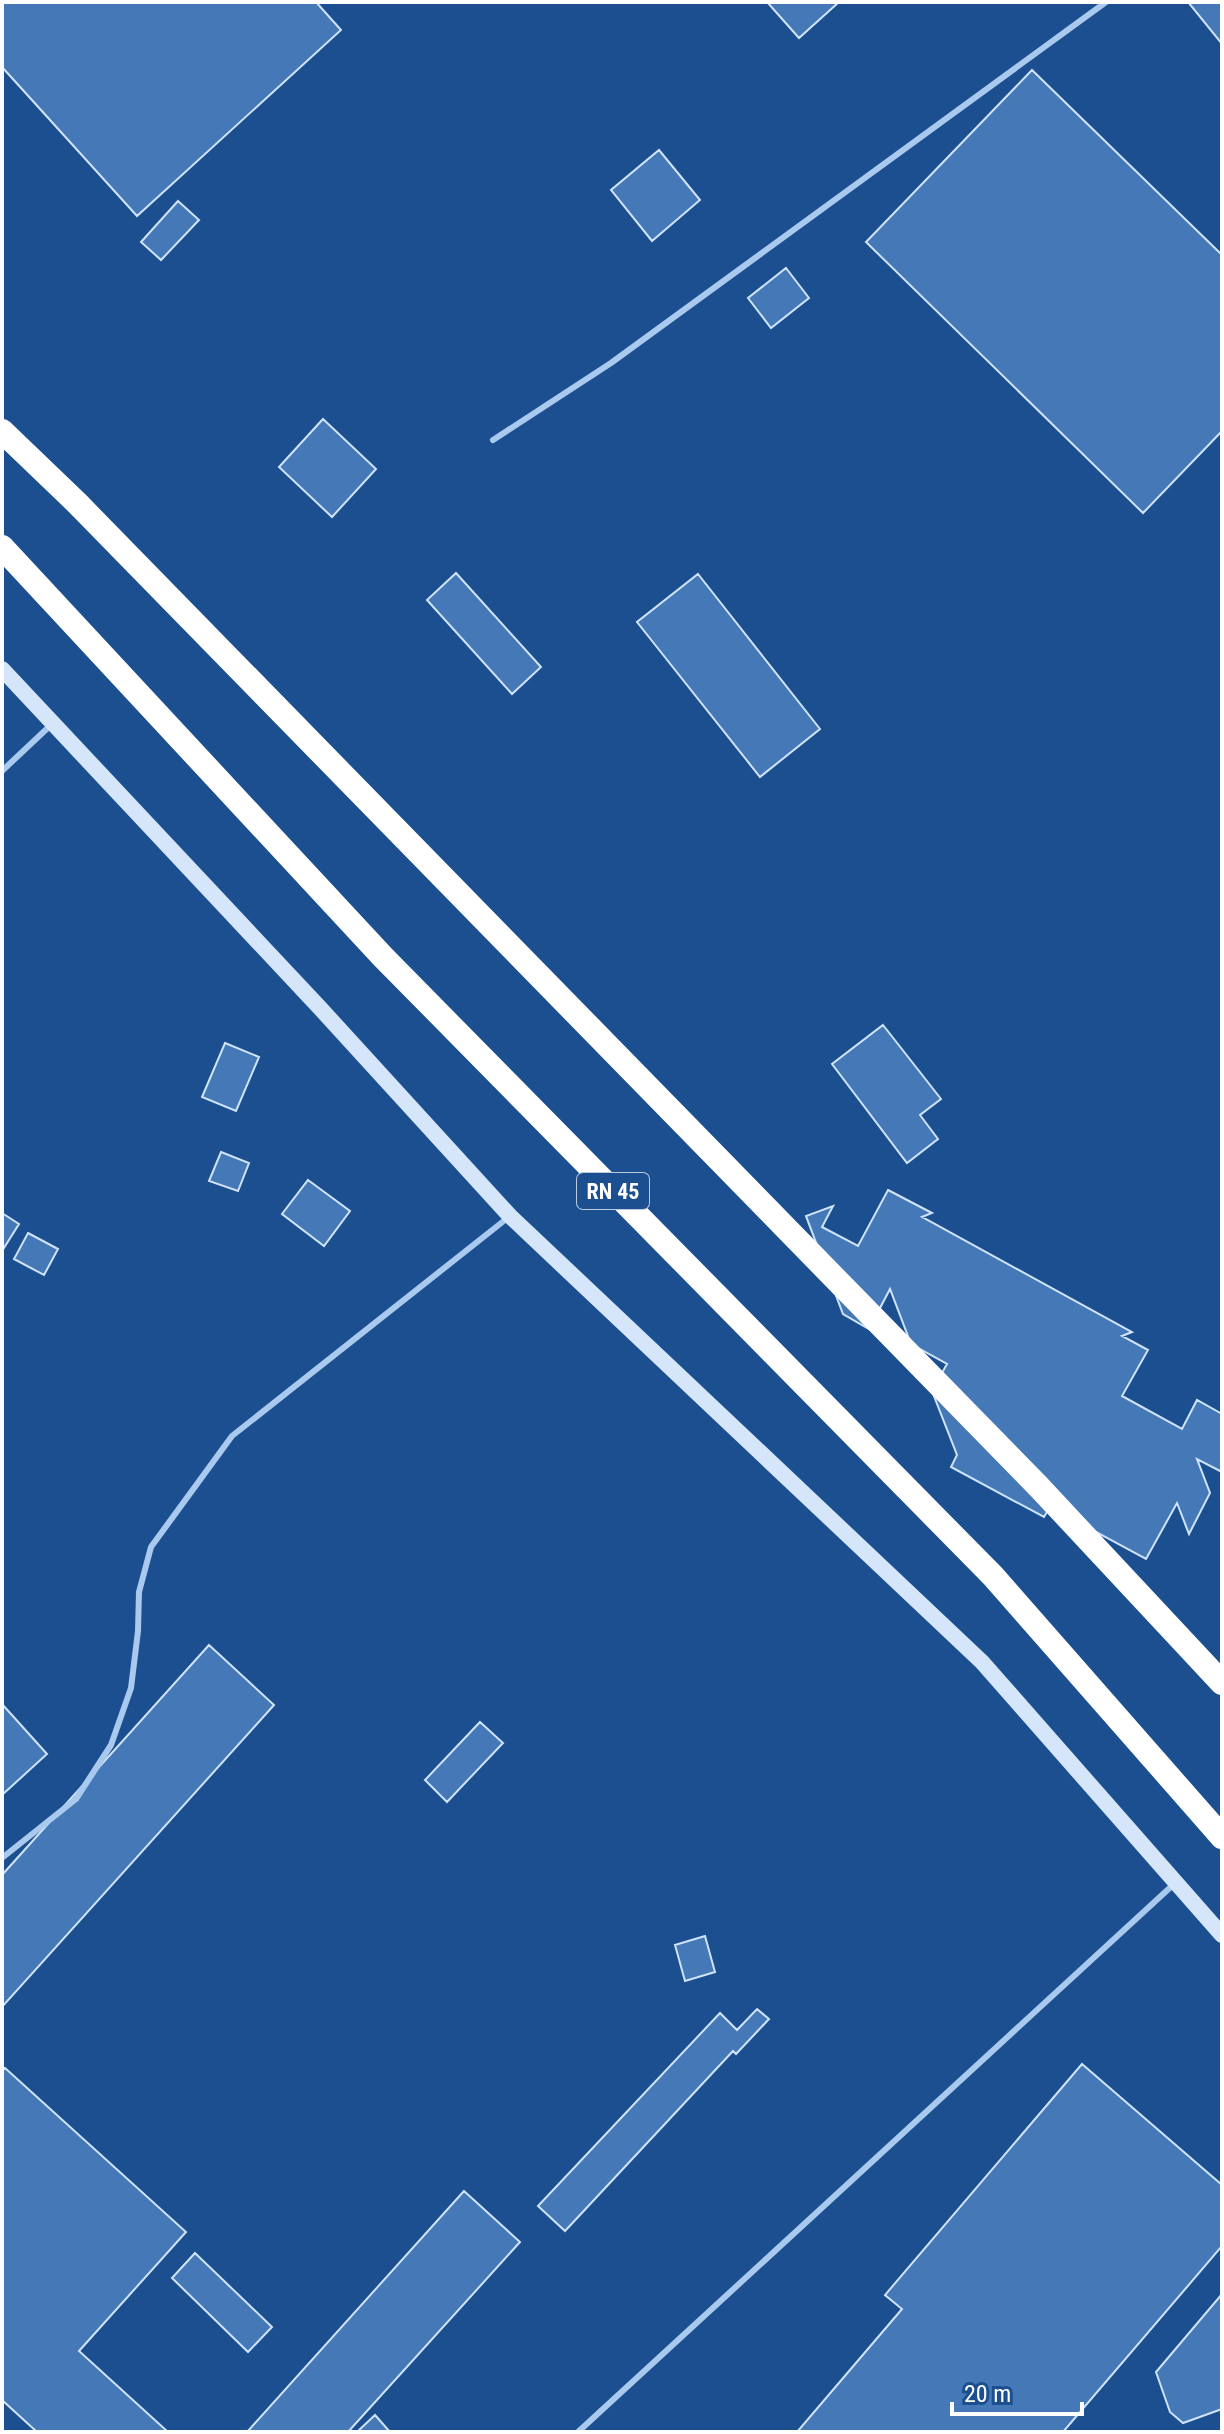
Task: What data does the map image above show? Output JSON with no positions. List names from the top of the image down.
{
  "streets": {
    "highway": ["RN 45"]
  },
  "scale_bar": "20 m"
}
